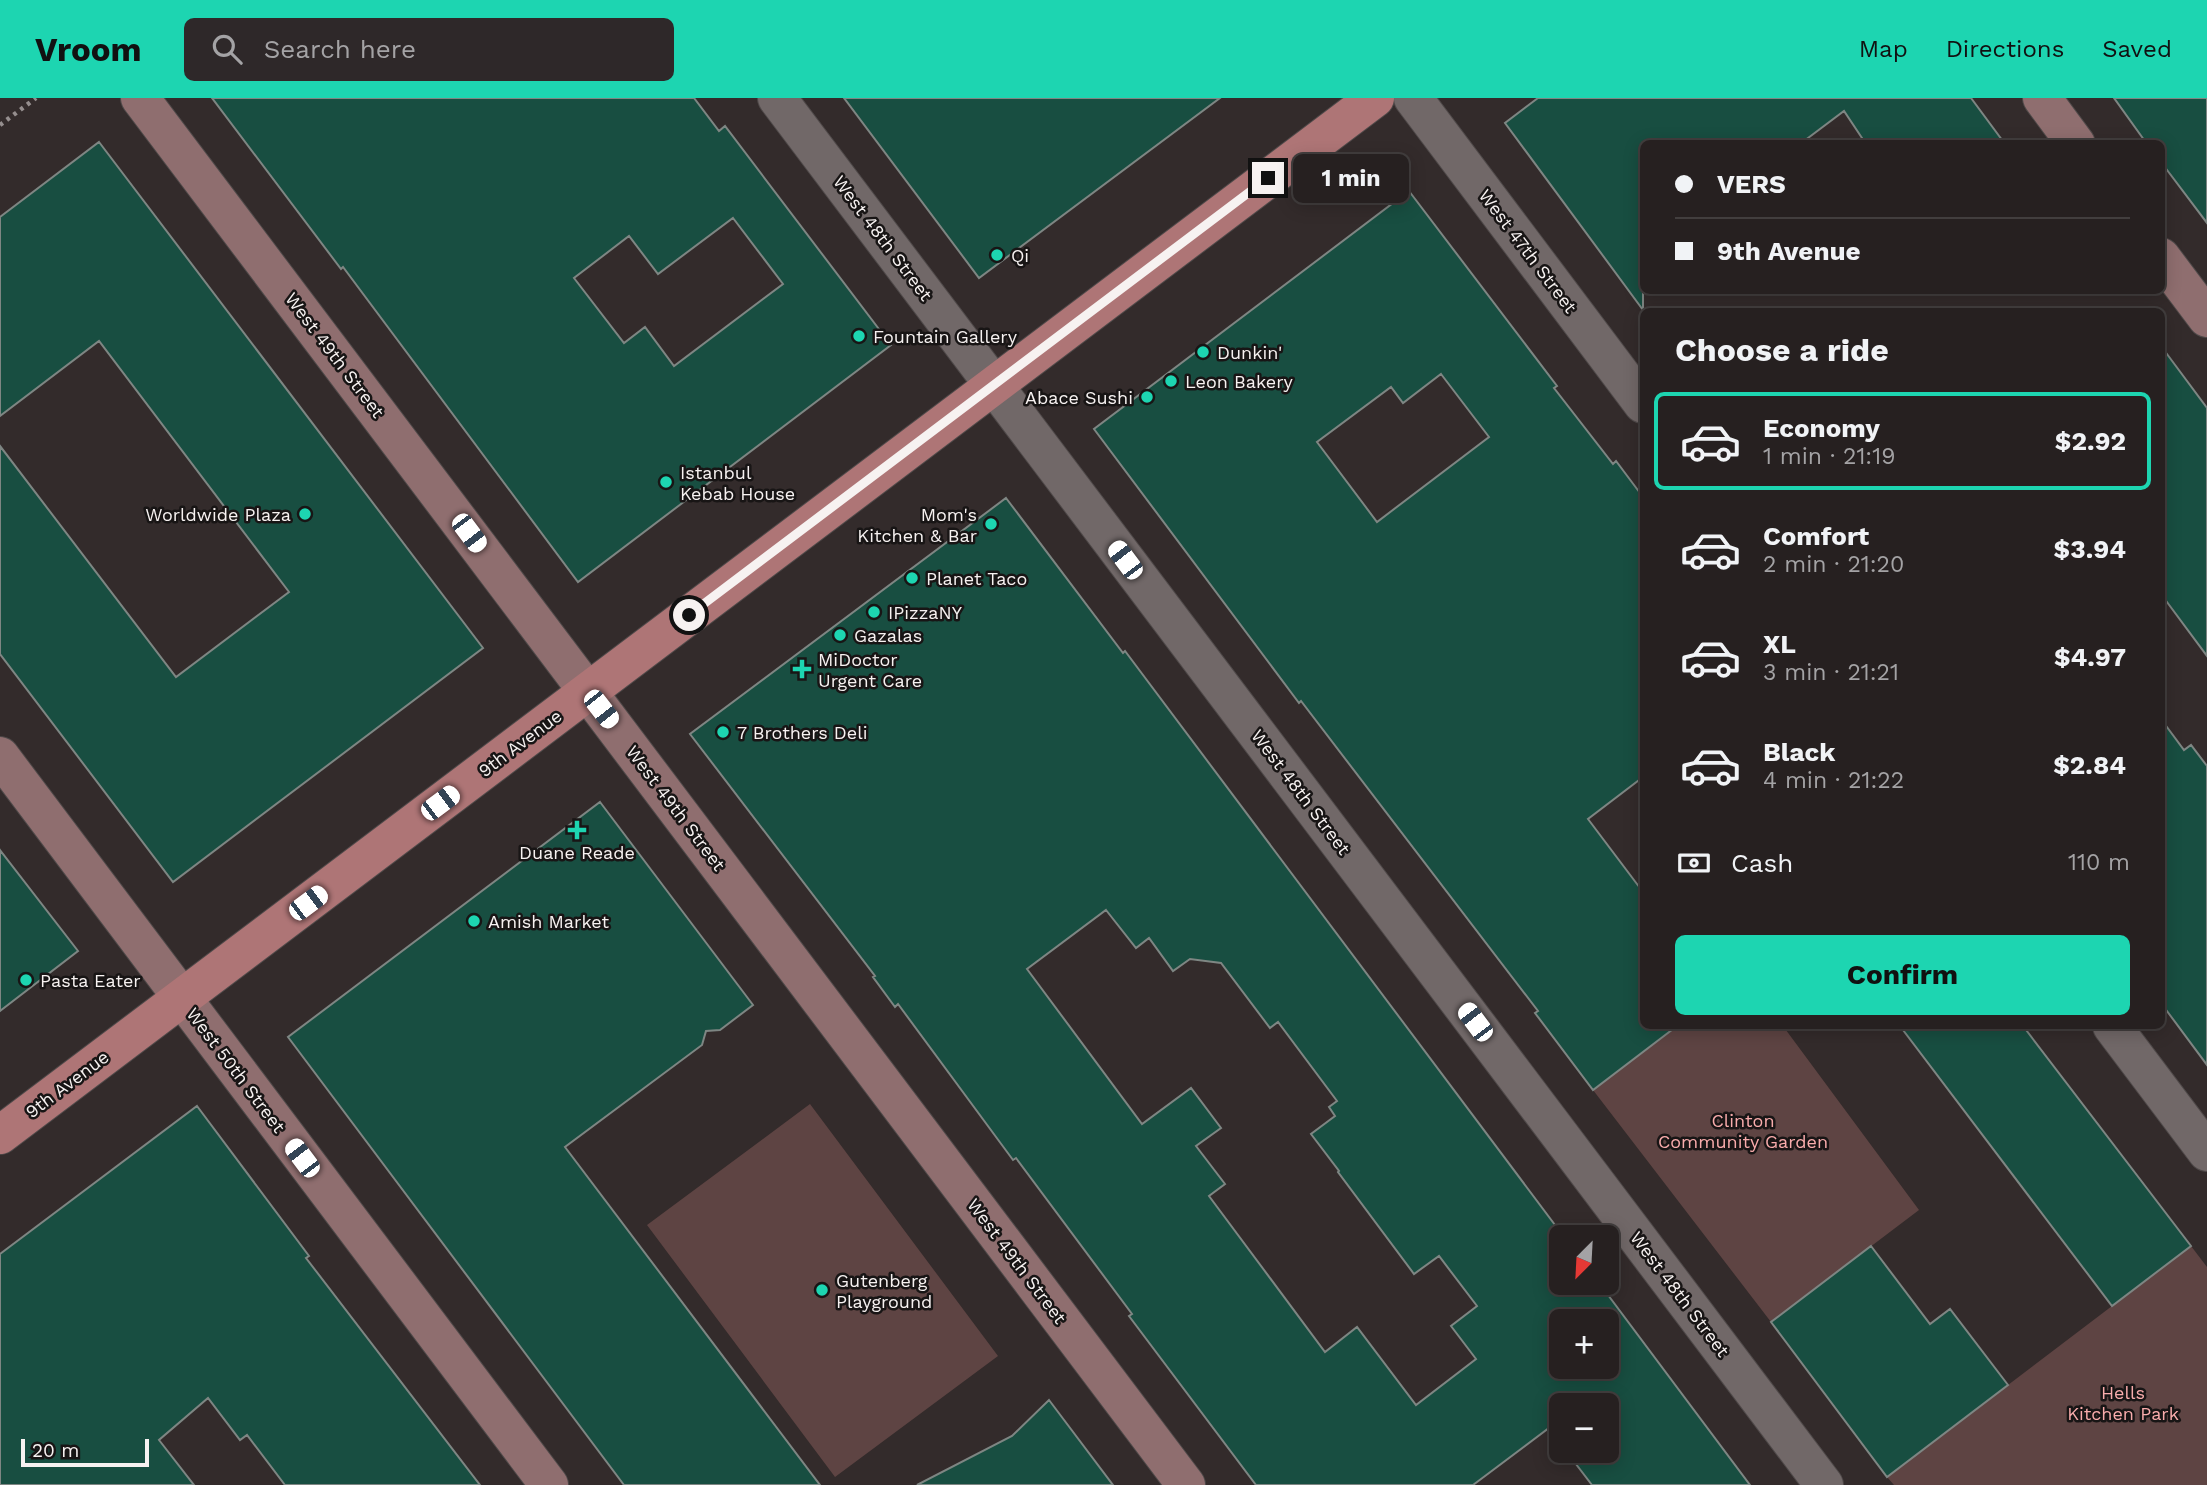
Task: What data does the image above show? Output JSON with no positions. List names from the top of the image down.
{
  "streets": {
    "main road": ["West 49th Street", "9th Avenue", "West 50th Street"],
    "street": ["West 48th Street", "West 47th Street"]
  },
  "crossings": [
    ["West 48th Street", "9th Avenue"],
    ["West 49th Street", "9th Avenue"],
    ["9th Avenue", "West 50th Street"]
  ],
  "parks": ["Clinton Community Garden", "Hells Kitchen Park"],
  "places": {
    "other": [
      "Qi",
      "Fountain Gallery",
      "Dunkin'",
      "Leon Bakery",
      "Abace Sushi",
      "Istanbul Kebab House",
      "Worldwide Plaza",
      "Mom's Kitchen & Bar",
      "Planet Taco",
      "IPizzaNY",
      "Gazalas",
      "7 Brothers Deli",
      "Amish Market",
      "Pasta Eater",
      "Gutenberg Playground"
    ],
    "health": ["MiDoctor Urgent Care", "Duane Reade"]
  },
  "scale_bar": "20 m",
  "north": "bottom left",
  "page": {
    "header": "Vroom",
    "search": "Search here",
    "nav": ["Map", "Directions", "Saved"],
    "banner": ["VERS", "9th Avenue"],
    "bubble": "1 min",
    "heading": "Choose a ride",
    "list": [
      {
        "name": "Economy",
        "note": "1 min · 21:19",
        "value": "$2.92"
      },
      {
        "name": "Comfort",
        "note": "2 min · 21:20",
        "value": "$3.94"
      },
      {
        "name": "XL",
        "note": "3 min · 21:21",
        "value": "$4.97"
      },
      {
        "name": "Black",
        "note": "4 min · 21:22",
        "value": "$2.84"
      }
    ],
    "pay": ["Cash", "110 m"],
    "buttons": "Confirm",
    "map_buttons": ["+", "−"],
    "scale": "20 m"
  }
}
